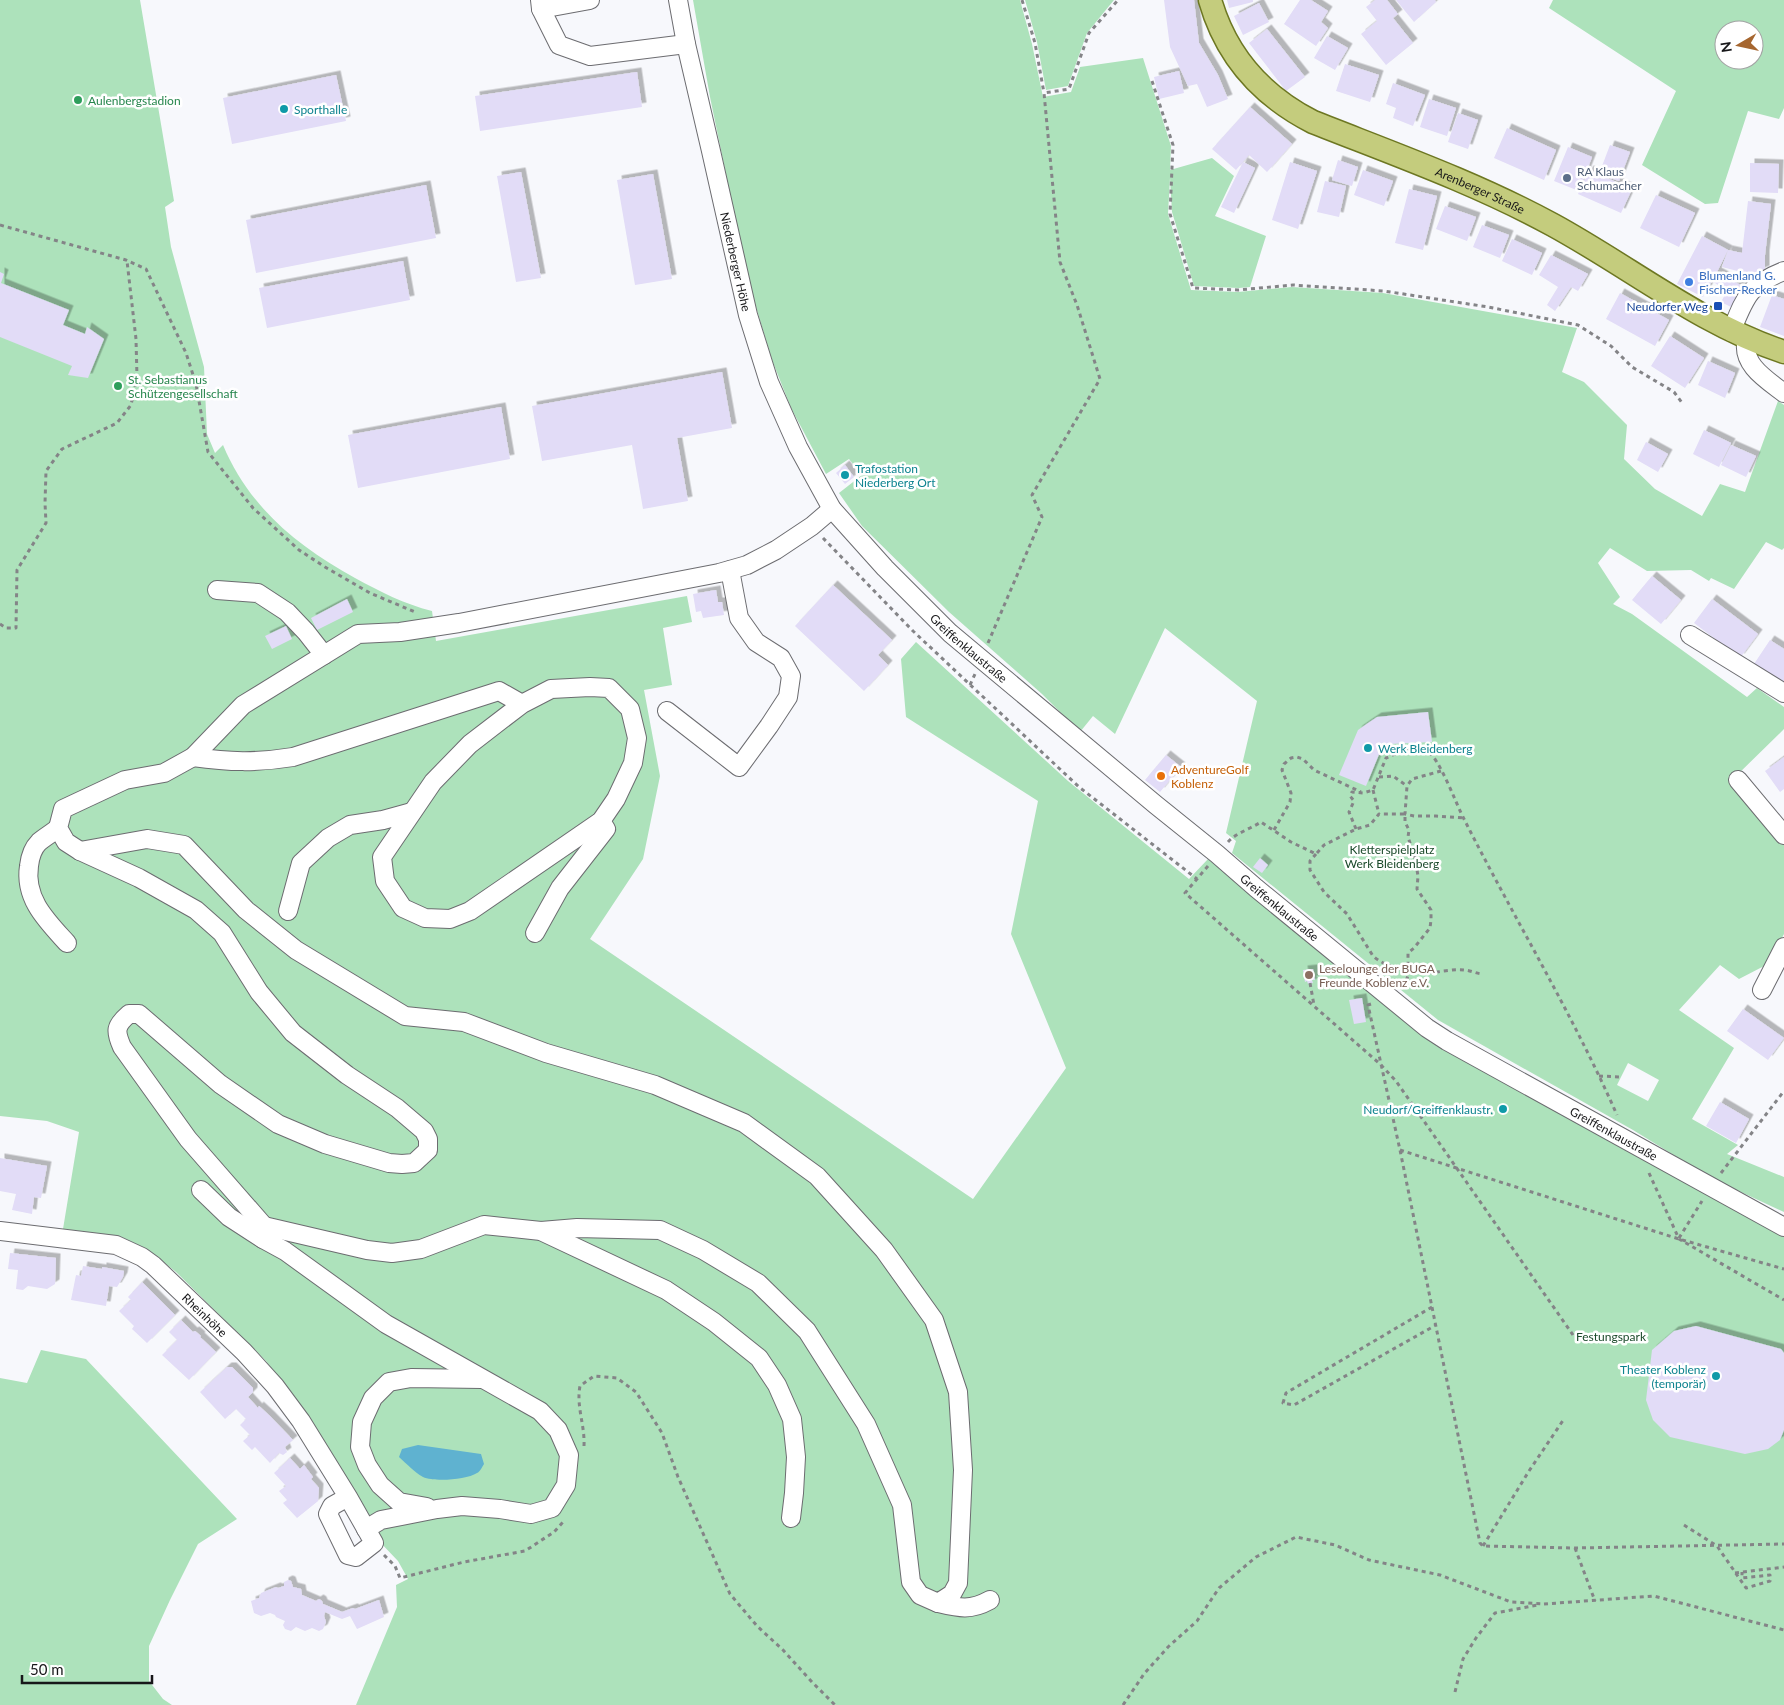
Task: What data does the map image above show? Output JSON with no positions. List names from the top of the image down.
{
  "streets": {
    "main road": ["Arenberger Straße"],
    "street": ["Niederberger Höhe", "Greiffenklaustraße", "Rheinhöhe"]
  },
  "crossings": [
    ["Niederberger Höhe", "Greiffenklaustraße"]
  ],
  "parks": ["Kletterspielplatz Werk Bleidenberg", "Festungspark"],
  "places": {
    "other": [
      "Aulenbergstadion",
      "Sporthalle",
      "RA Klaus Schumacher",
      "Blumenland G. Fischer-Recker",
      "St. Sebastianus Schützengesellschaft",
      "Trafostation Niederberg Ort",
      "Werk Bleidenberg",
      "AdventureGolf Koblenz",
      "Leselounge der BUGA Freunde Koblenz e.V.",
      "Neudorf/Greiffenklaustr.",
      "Theater Koblenz (temporär)"
    ],
    "transit": ["Neudorfer Weg"]
  },
  "scale_bar": "50 m",
  "north": "left"
}
